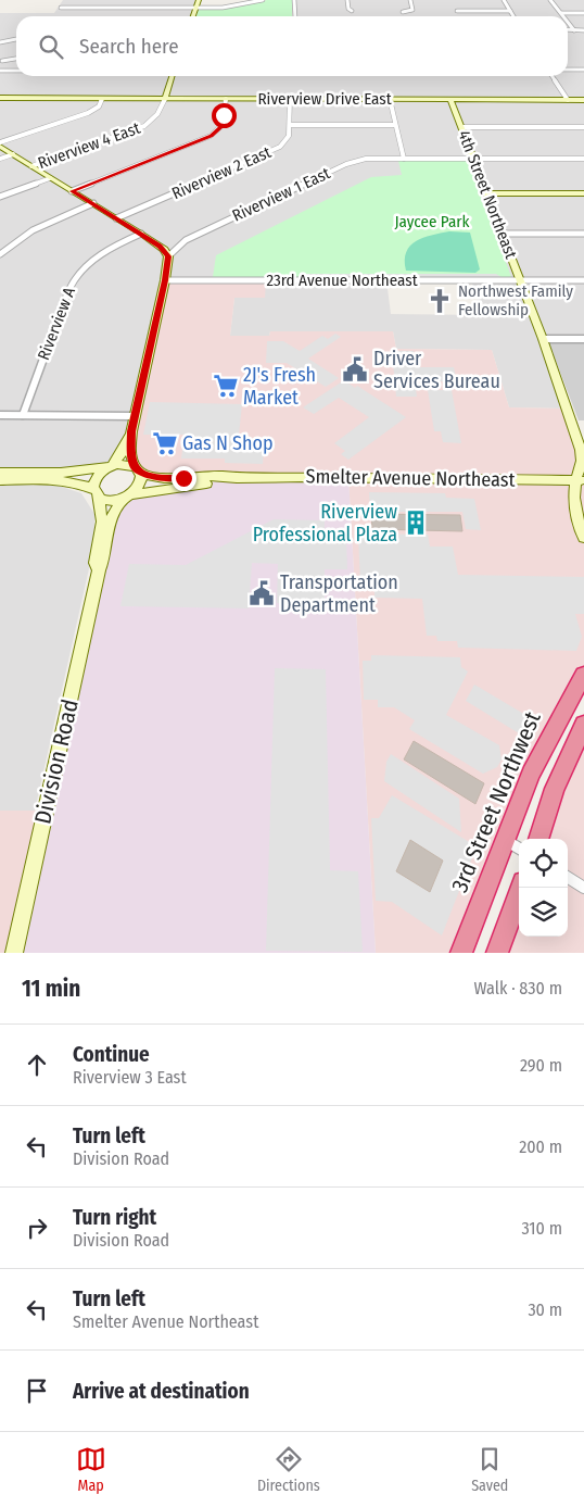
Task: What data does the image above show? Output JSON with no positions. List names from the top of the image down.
{
  "streets": {
    "highway": ["3rd Street Northwest"],
    "street": [
      "Riverview Drive East",
      "Riverview 4 East",
      "Riverview 2 East",
      "Riverview 1 East",
      "4th Street Northeast",
      "23rd Avenue Northeast",
      "Riverview A",
      "Smelter Avenue Northeast",
      "Division Road"
    ]
  },
  "crossings": [
    ["Riverview Drive East", "Riverview 4 East"],
    ["Riverview Drive East", "Riverview 2 East"],
    ["Riverview Drive East", "4th Street Northeast"],
    ["Riverview 1 East", "4th Street Northeast"],
    ["4th Street Northeast", "23rd Avenue Northeast"],
    ["4th Street Northeast", "Smelter Avenue Northeast"],
    ["Smelter Avenue Northeast", "Division Road"]
  ],
  "parks": ["Jaycee Park"],
  "places": {
    "church": ["Northwest Family Fellowship"],
    "public building": ["Driver Services Bureau", "Transportation Department"],
    "supermarket": ["2J's Fresh Market", "Gas N Shop"],
    "building": ["Riverview Professional Plaza"]
  },
  "page": {
    "search": "Search here",
    "heading": ["11 min", "Walk · 830 m"],
    "list": [
      ["Continue", "Riverview 3 East", "290 m"],
      ["Turn left", "Division Road", "200 m"],
      ["Turn right", "Division Road", "310 m"],
      ["Turn left", "Smelter Avenue Northeast", "30 m"],
      "Arrive at destination"
    ],
    "nav": ["Map", "Directions", "Saved"]
  }
}
